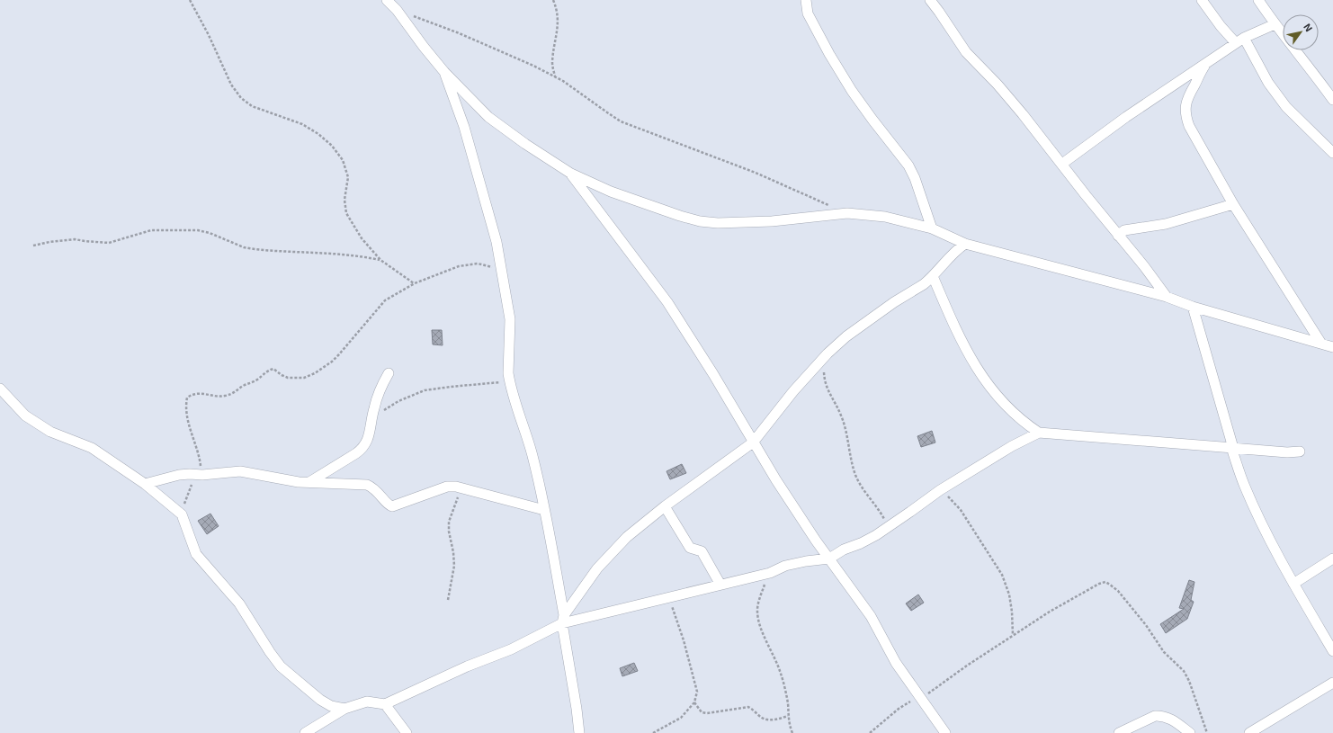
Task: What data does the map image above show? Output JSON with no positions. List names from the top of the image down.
{
  "north": "top right"
}
